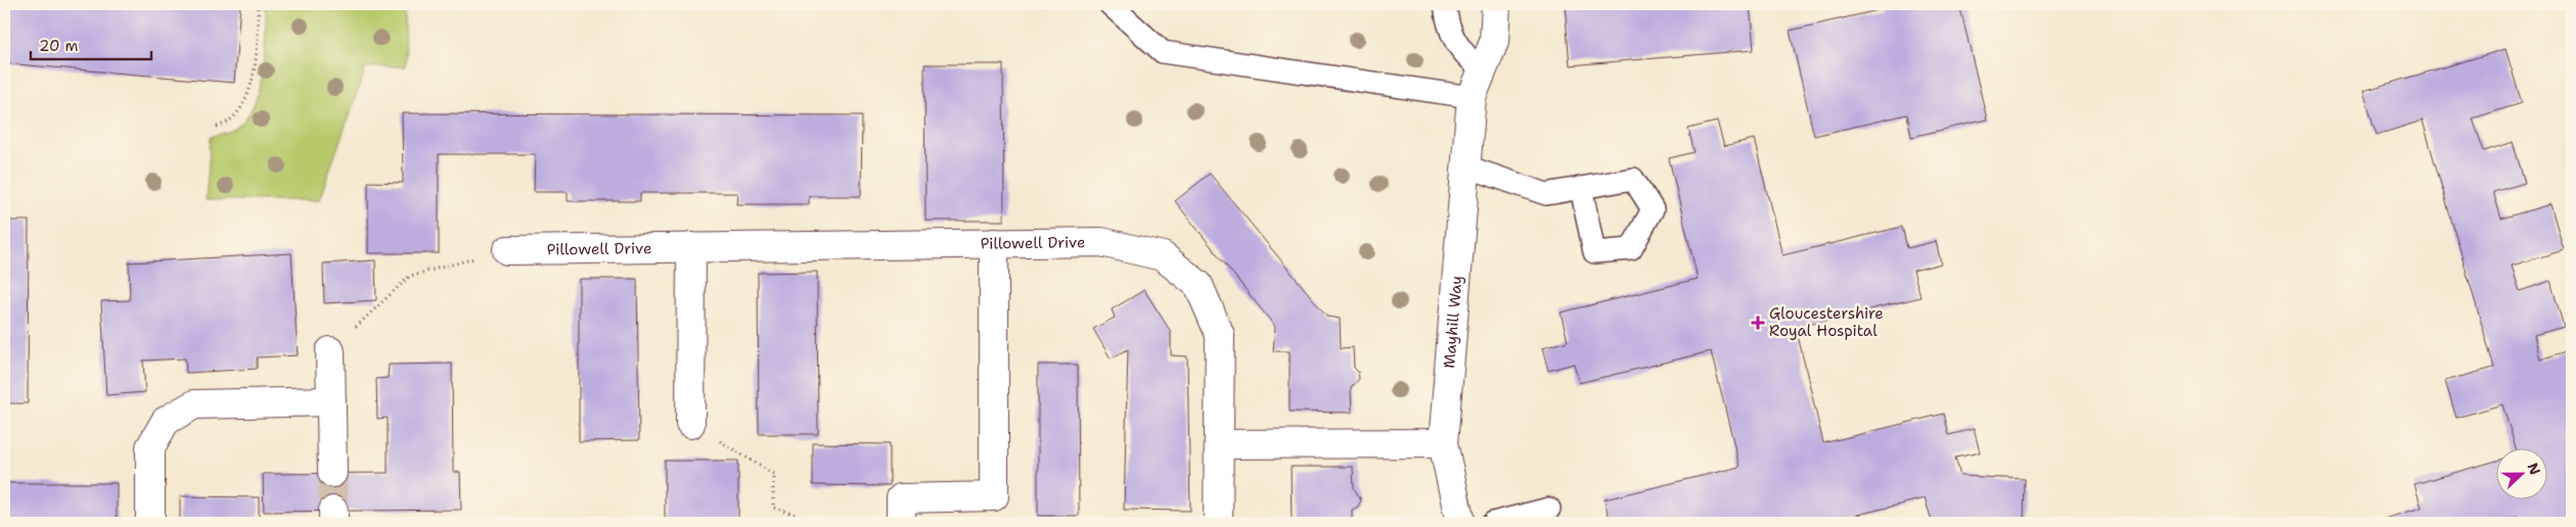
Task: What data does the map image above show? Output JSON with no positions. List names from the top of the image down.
{
  "streets": {
    "street": ["Pillowell Drive", "Mayhill Way"]
  },
  "places": {
    "health": ["Gloucestershire Royal Hospital"]
  },
  "scale_bar": "20 m",
  "north": "right"
}
